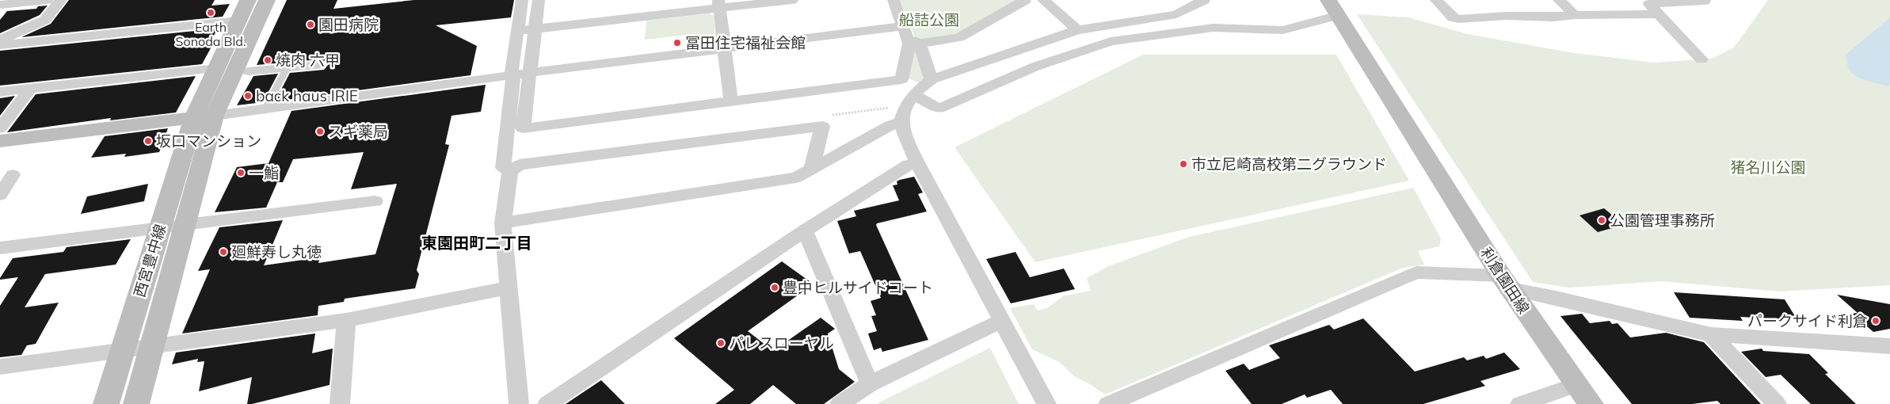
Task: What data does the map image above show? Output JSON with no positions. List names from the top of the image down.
{
  "streets": {
    "main road": ["西宮豊中線", "利倉園田線"]
  },
  "districts": ["東園田町二丁目"],
  "parks": ["船詰公園", "猪名川公園"],
  "places": [
    "Earth Sonoda Bld.",
    "園田病院",
    "冨田住宅福祉会館",
    "焼肉 六甲",
    "back haus IRIE",
    "スギ薬局",
    "坂口マンション",
    "市立尼崎高校第二グラウンド",
    "一鮨",
    "公園管理事務所",
    "廻鮮寿し丸徳",
    "豊中ヒルサイドコート",
    "パークサイド利倉",
    "パレスローヤル"
  ]
}
